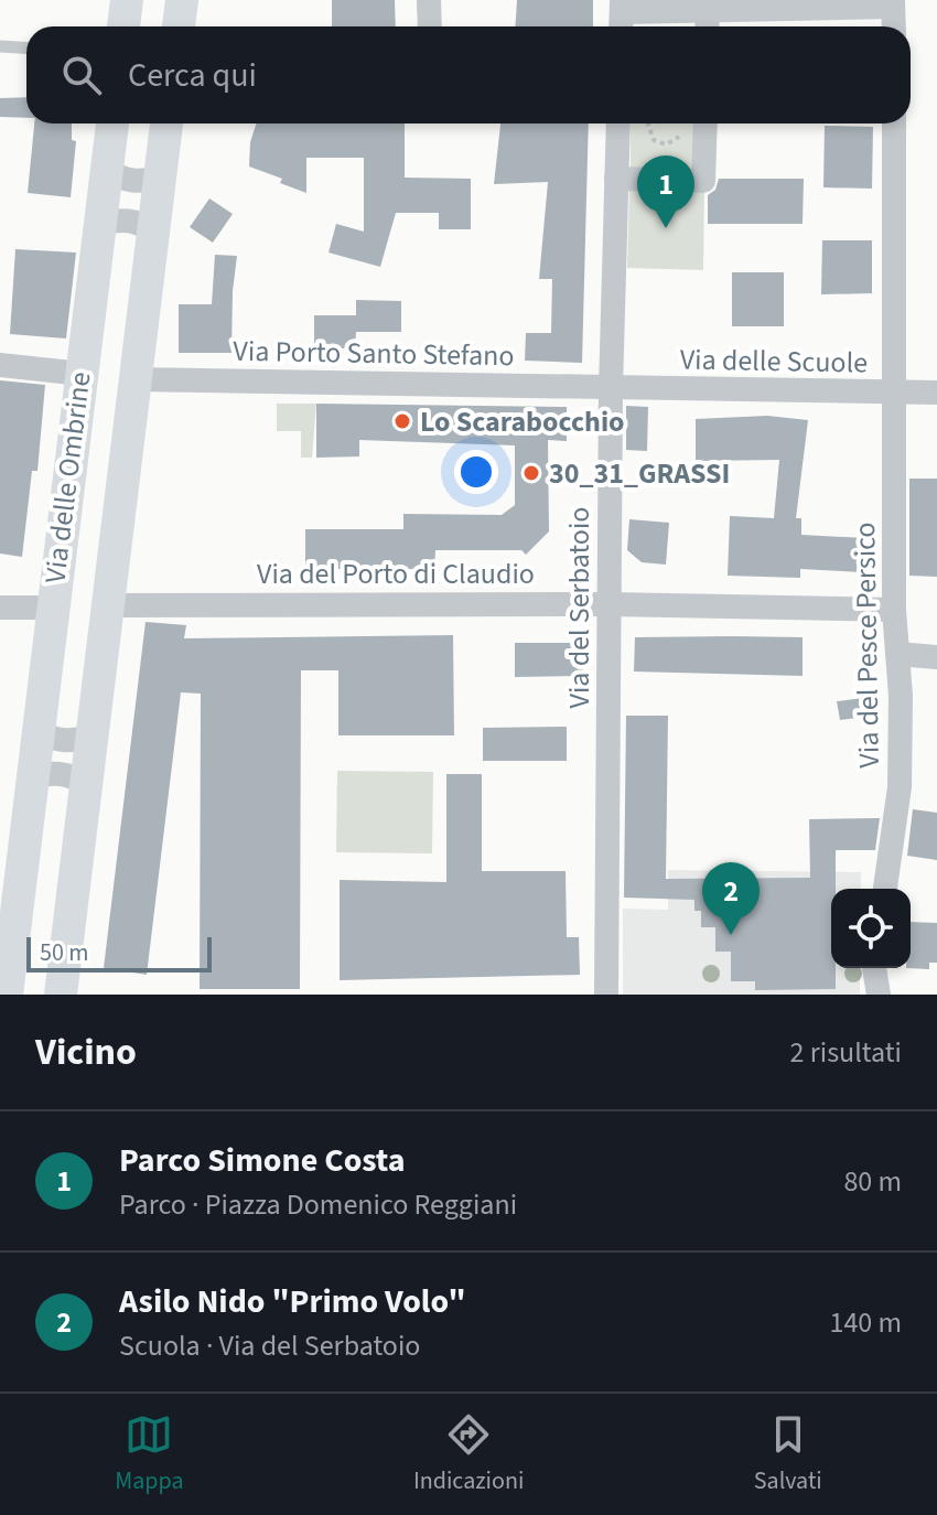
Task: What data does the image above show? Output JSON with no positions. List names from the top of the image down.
{
  "streets": {
    "street": [
      "Via Porto Santo Stefano",
      "Via delle Scuole",
      "Via delle Ombrine",
      "Via del Porto di Claudio",
      "Via del Serbatoio",
      "Via del Pesce Persico"
    ]
  },
  "crossings": [
    ["Via Porto Santo Stefano", "Via delle Scuole"],
    ["Via Porto Santo Stefano", "Via delle Ombrine"],
    ["Via Porto Santo Stefano", "Via del Serbatoio"],
    ["Via delle Scuole", "Via del Serbatoio"],
    ["Via delle Scuole", "Via del Pesce Persico"],
    ["Via delle Ombrine", "Via del Porto di Claudio"],
    ["Via del Porto di Claudio", "Via del Serbatoio"],
    ["Via del Porto di Claudio", "Via del Pesce Persico"]
  ],
  "places": ["Lo Scarabocchio", "30_31_GRASSI"],
  "scale_bar": "50 m",
  "page": {
    "search": "Cerca qui",
    "pins": ["1", "2"],
    "scale": "50 m",
    "heading": ["Vicino", "2 risultati"],
    "list": [
      {
        "mark": "1",
        "name": "Parco Simone Costa",
        "note": "Parco · Piazza Domenico Reggiani",
        "value": "80 m"
      },
      {
        "mark": "2",
        "name": "Asilo Nido \"Primo Volo\"",
        "note": "Scuola · Via del Serbatoio",
        "value": "140 m"
      }
    ],
    "nav": ["Mappa", "Indicazioni", "Salvati"]
  }
}
